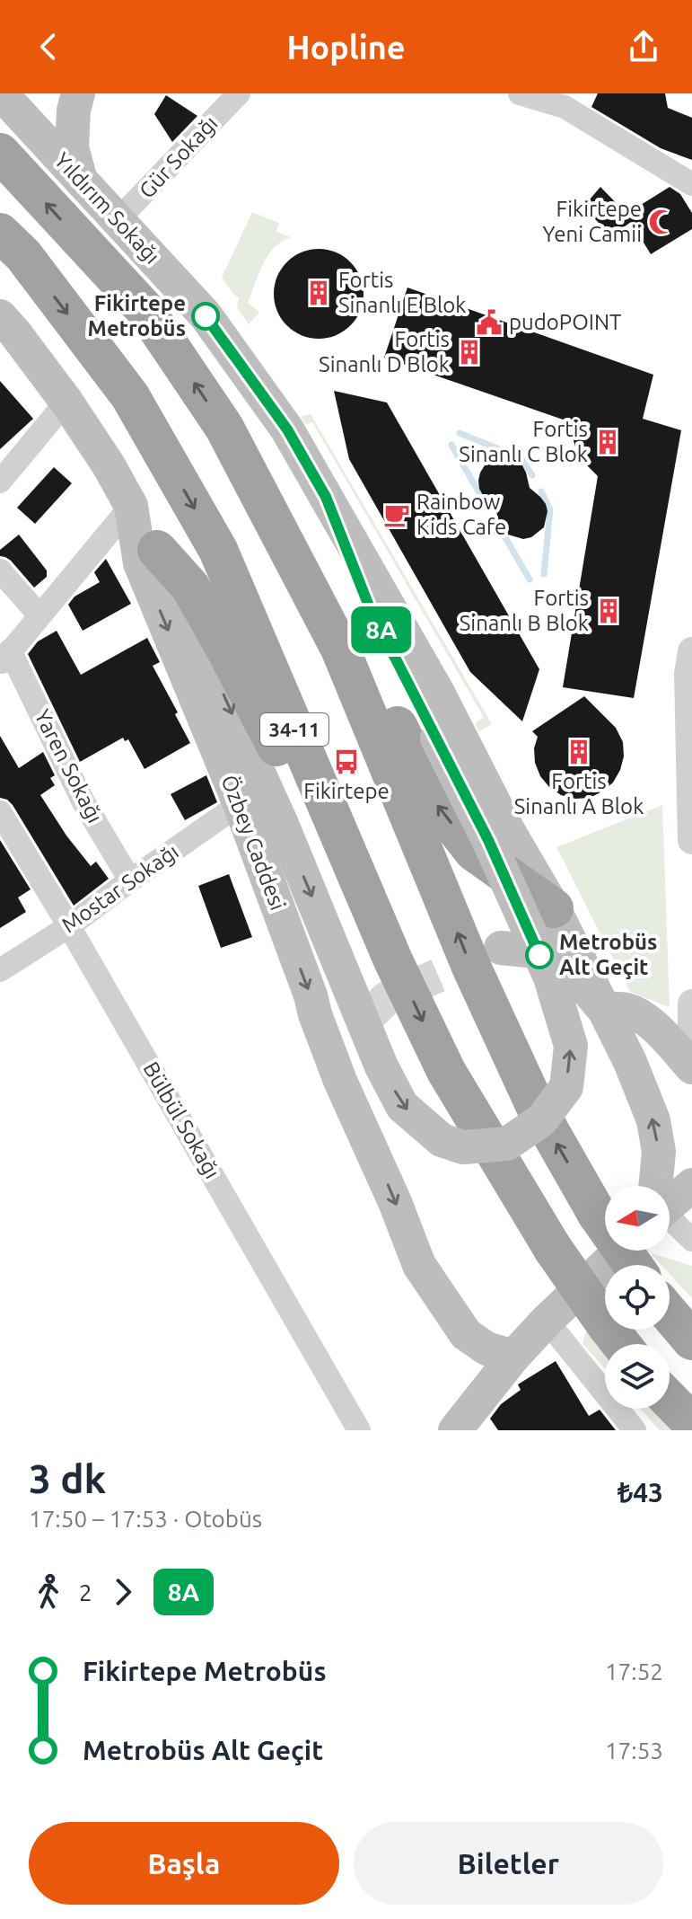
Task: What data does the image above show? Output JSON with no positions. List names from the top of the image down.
{
  "streets": {
    "highway": ["34-11"],
    "main road": ["Yıldırım Sokağı", "Özbey Caddesi"],
    "street": [
      "Gür Sokağı",
      "Yaren Sokağı",
      "Mostar Sokağı",
      "Bülbül Sokağı"
    ]
  },
  "crossings": [
    ["Gür Sokağı", "Yıldırım Sokağı"],
    ["Yaren Sokağı", "Mostar Sokağı"],
    ["Özbey Caddesi", "Mostar Sokağı"],
    ["Mostar Sokağı", "Bülbül Sokağı"]
  ],
  "one_way": ["Özbey Caddesi"],
  "places": {
    "mosque": ["Fikirtepe Yeni Camii"],
    "building": [
      "Fortis Sinanlı E Blok",
      "Fortis Sinanlı D Blok",
      "Fortis Sinanlı C Blok",
      "Fortis Sinanlı B Blok",
      "Fortis Sinanlı A Blok"
    ],
    "other": ["Fikirtepe Metrobüs", "Metrobüs Alt Geçit"],
    "public building": ["pudoPOINT"],
    "cafe": ["Rainbow Kids Cafe"],
    "bus stop": ["Fikirtepe"]
  },
  "lines": ["bus line 8A"],
  "north": "left",
  "page": {
    "header": "Hopline",
    "on_map": "8A",
    "heading": ["3 dk", "17:50 – 17:53 · Otobüs", "₺43"],
    "legs": ["2", "8A"],
    "list": [
      {
        "name": "Fikirtepe Metrobüs",
        "value": "17:52"
      },
      {
        "name": "Metrobüs Alt Geçit",
        "value": "17:53"
      }
    ],
    "buttons": ["Başla", "Biletler"]
  }
}
